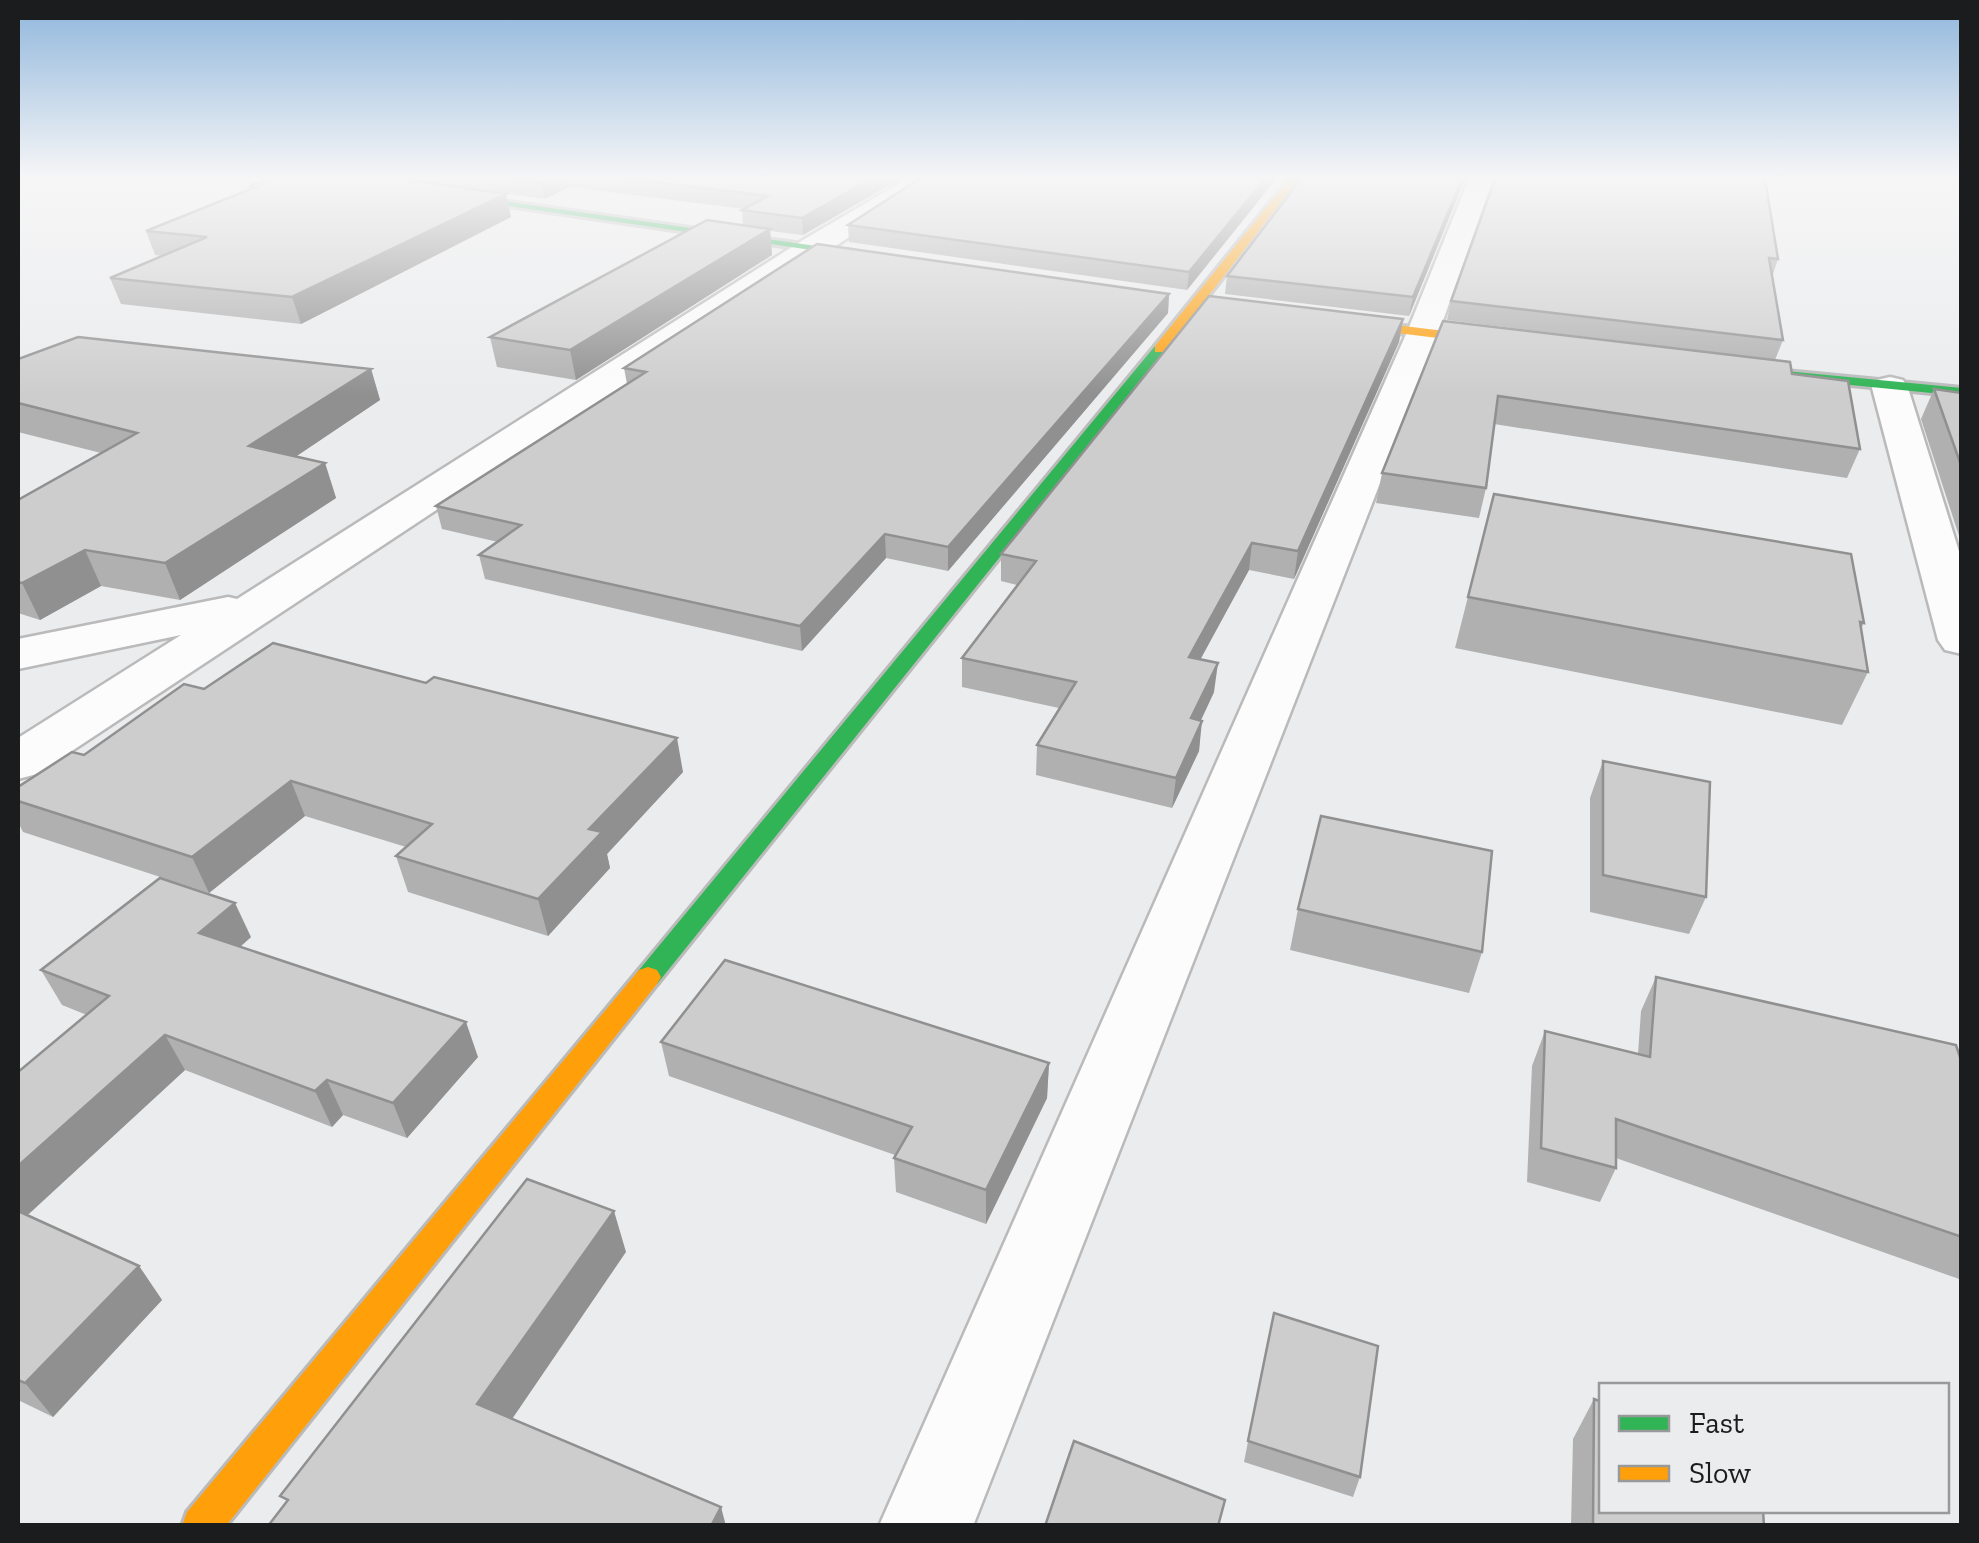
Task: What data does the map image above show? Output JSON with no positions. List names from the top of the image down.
{
  "legend": ["Fast", "Slow"]
}
